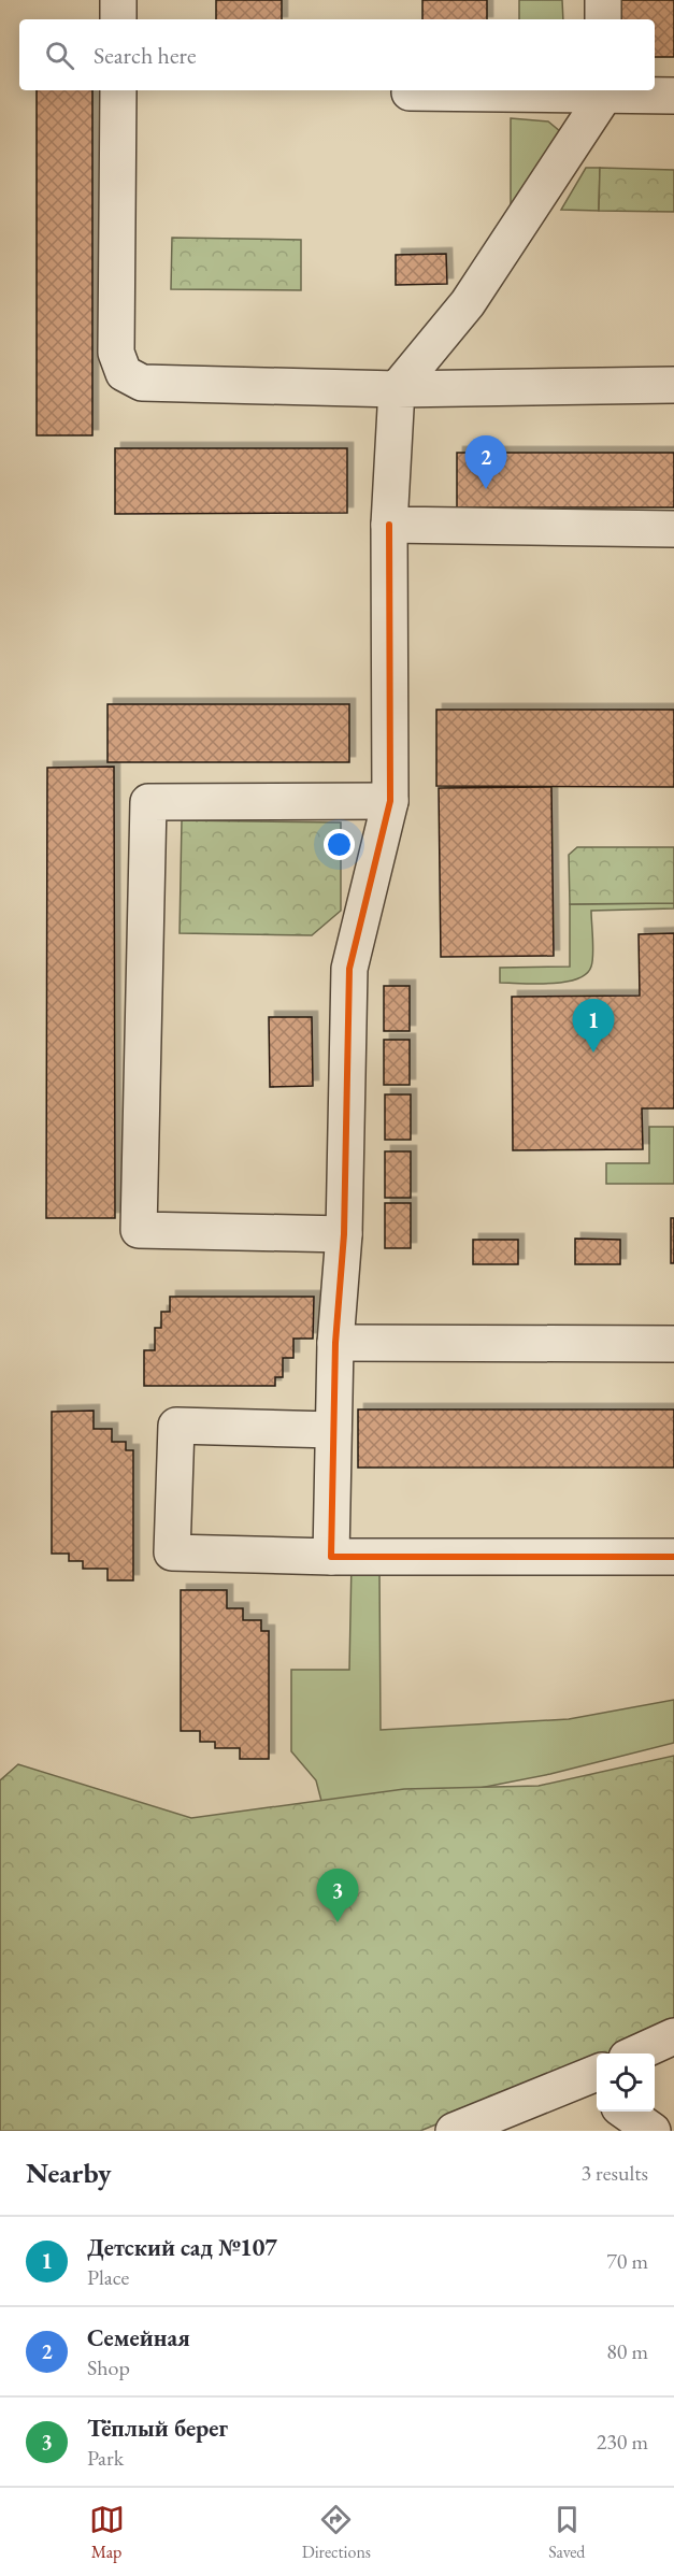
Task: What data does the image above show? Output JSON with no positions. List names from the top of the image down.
{
  "page": {
    "search": "Search here",
    "pins": ["2", "1", "3"],
    "heading": ["Nearby", "3 results"],
    "list": [
      {
        "mark": "1",
        "name": "Детский сад №107",
        "note": "Place",
        "value": "70 m"
      },
      {
        "mark": "2",
        "name": "Семейная",
        "note": "Shop",
        "value": "80 m"
      },
      {
        "mark": "3",
        "name": "Тёплый берег",
        "note": "Park",
        "value": "230 m"
      }
    ],
    "nav": ["Map", "Directions", "Saved"]
  }
}
